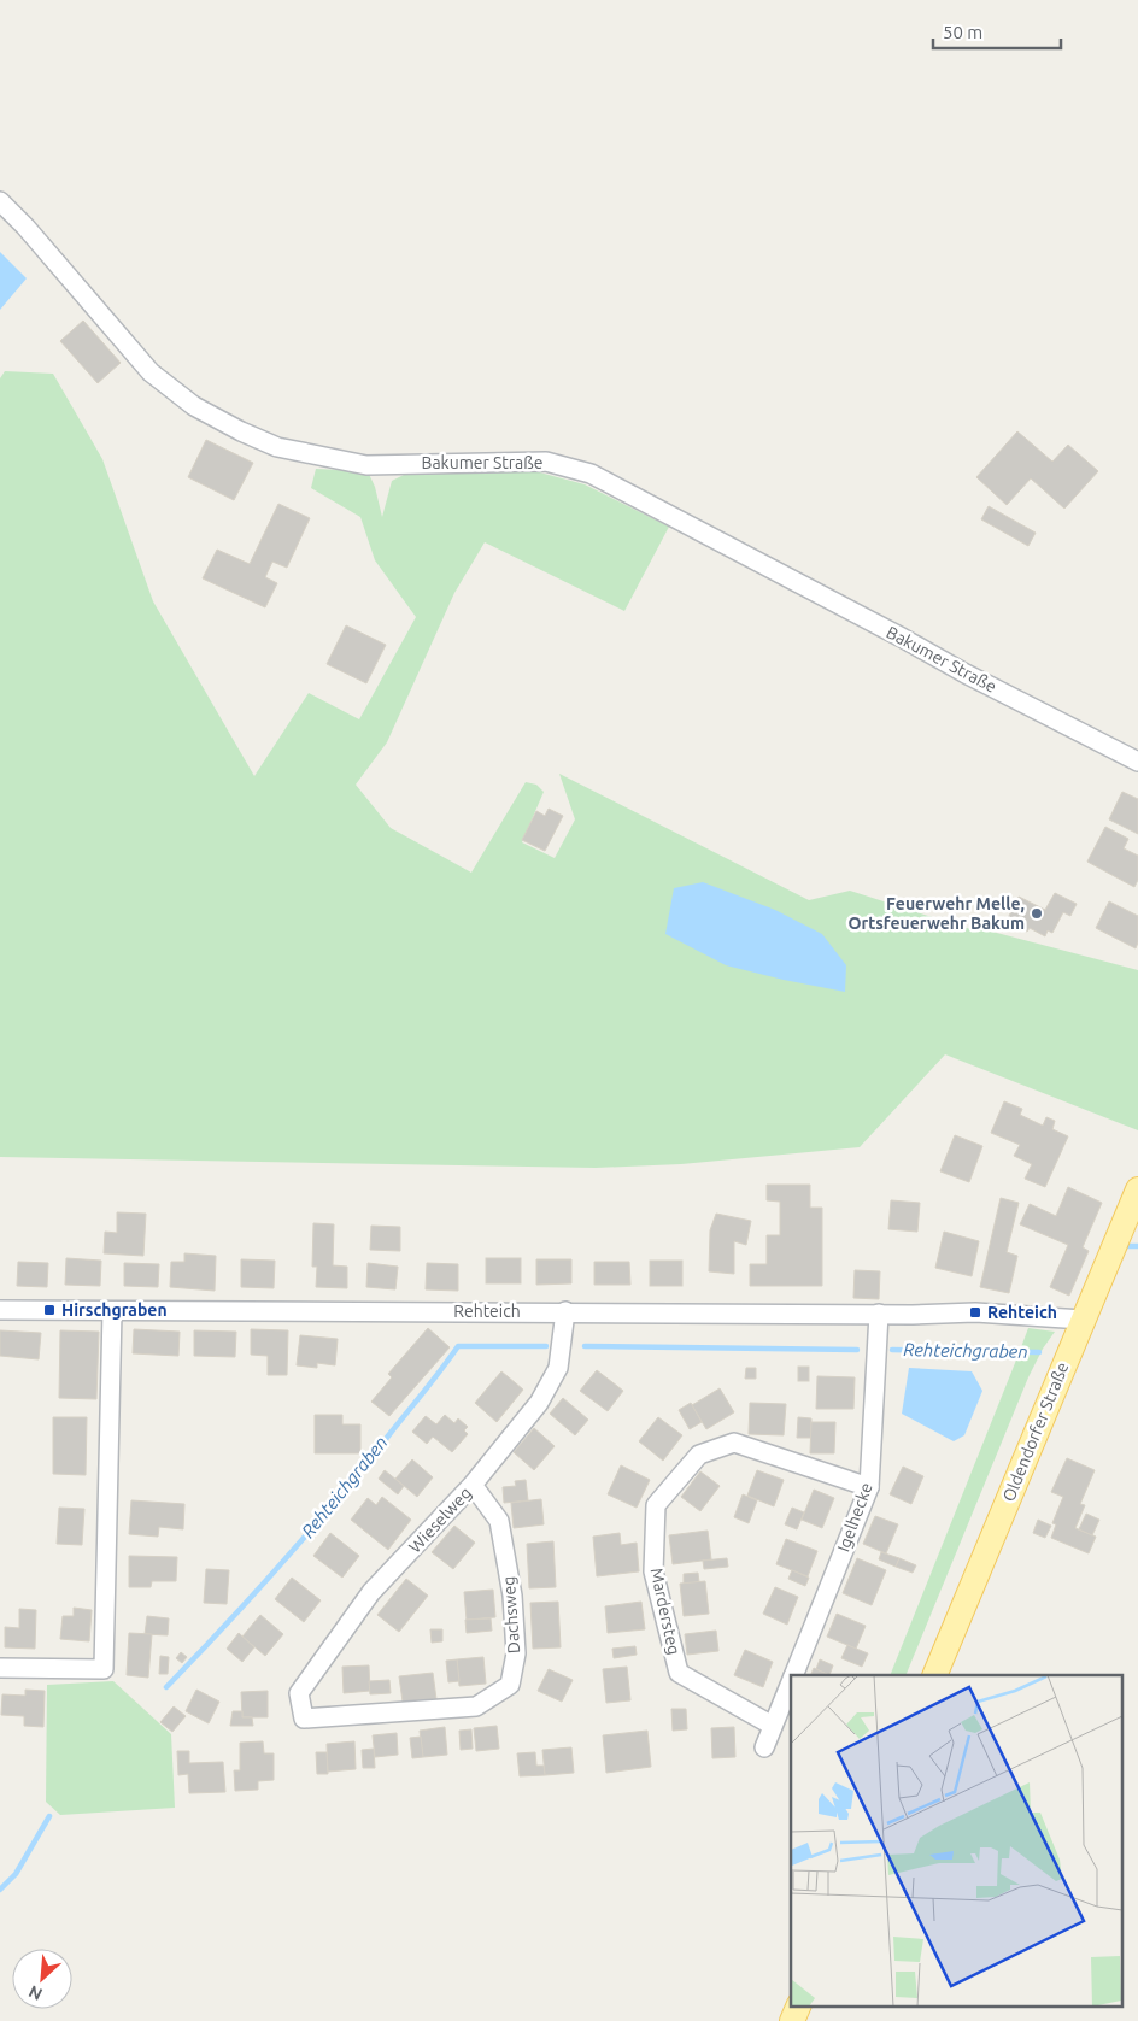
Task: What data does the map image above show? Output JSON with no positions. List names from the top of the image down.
{
  "streets": {
    "main road": ["Oldendorfer Straße"],
    "street": [
      "Bakumer Straße",
      "Rehteich",
      "Igelhecke",
      "Wieselweg",
      "Mardersteg",
      "Dachsweg"
    ]
  },
  "crossings": [
    ["Rehteich", "Oldendorfer Straße"],
    ["Rehteich", "Igelhecke"],
    ["Rehteich", "Wieselweg"],
    ["Igelhecke", "Mardersteg"],
    ["Wieselweg", "Dachsweg"]
  ],
  "water": ["Rehteichgraben"],
  "places": {
    "other": ["Feuerwehr Melle, Ortsfeuerwehr Bakum"],
    "transit": ["Hirschgraben", "Rehteich"]
  },
  "scale_bar": "50 m",
  "north": "bottom left"
}
